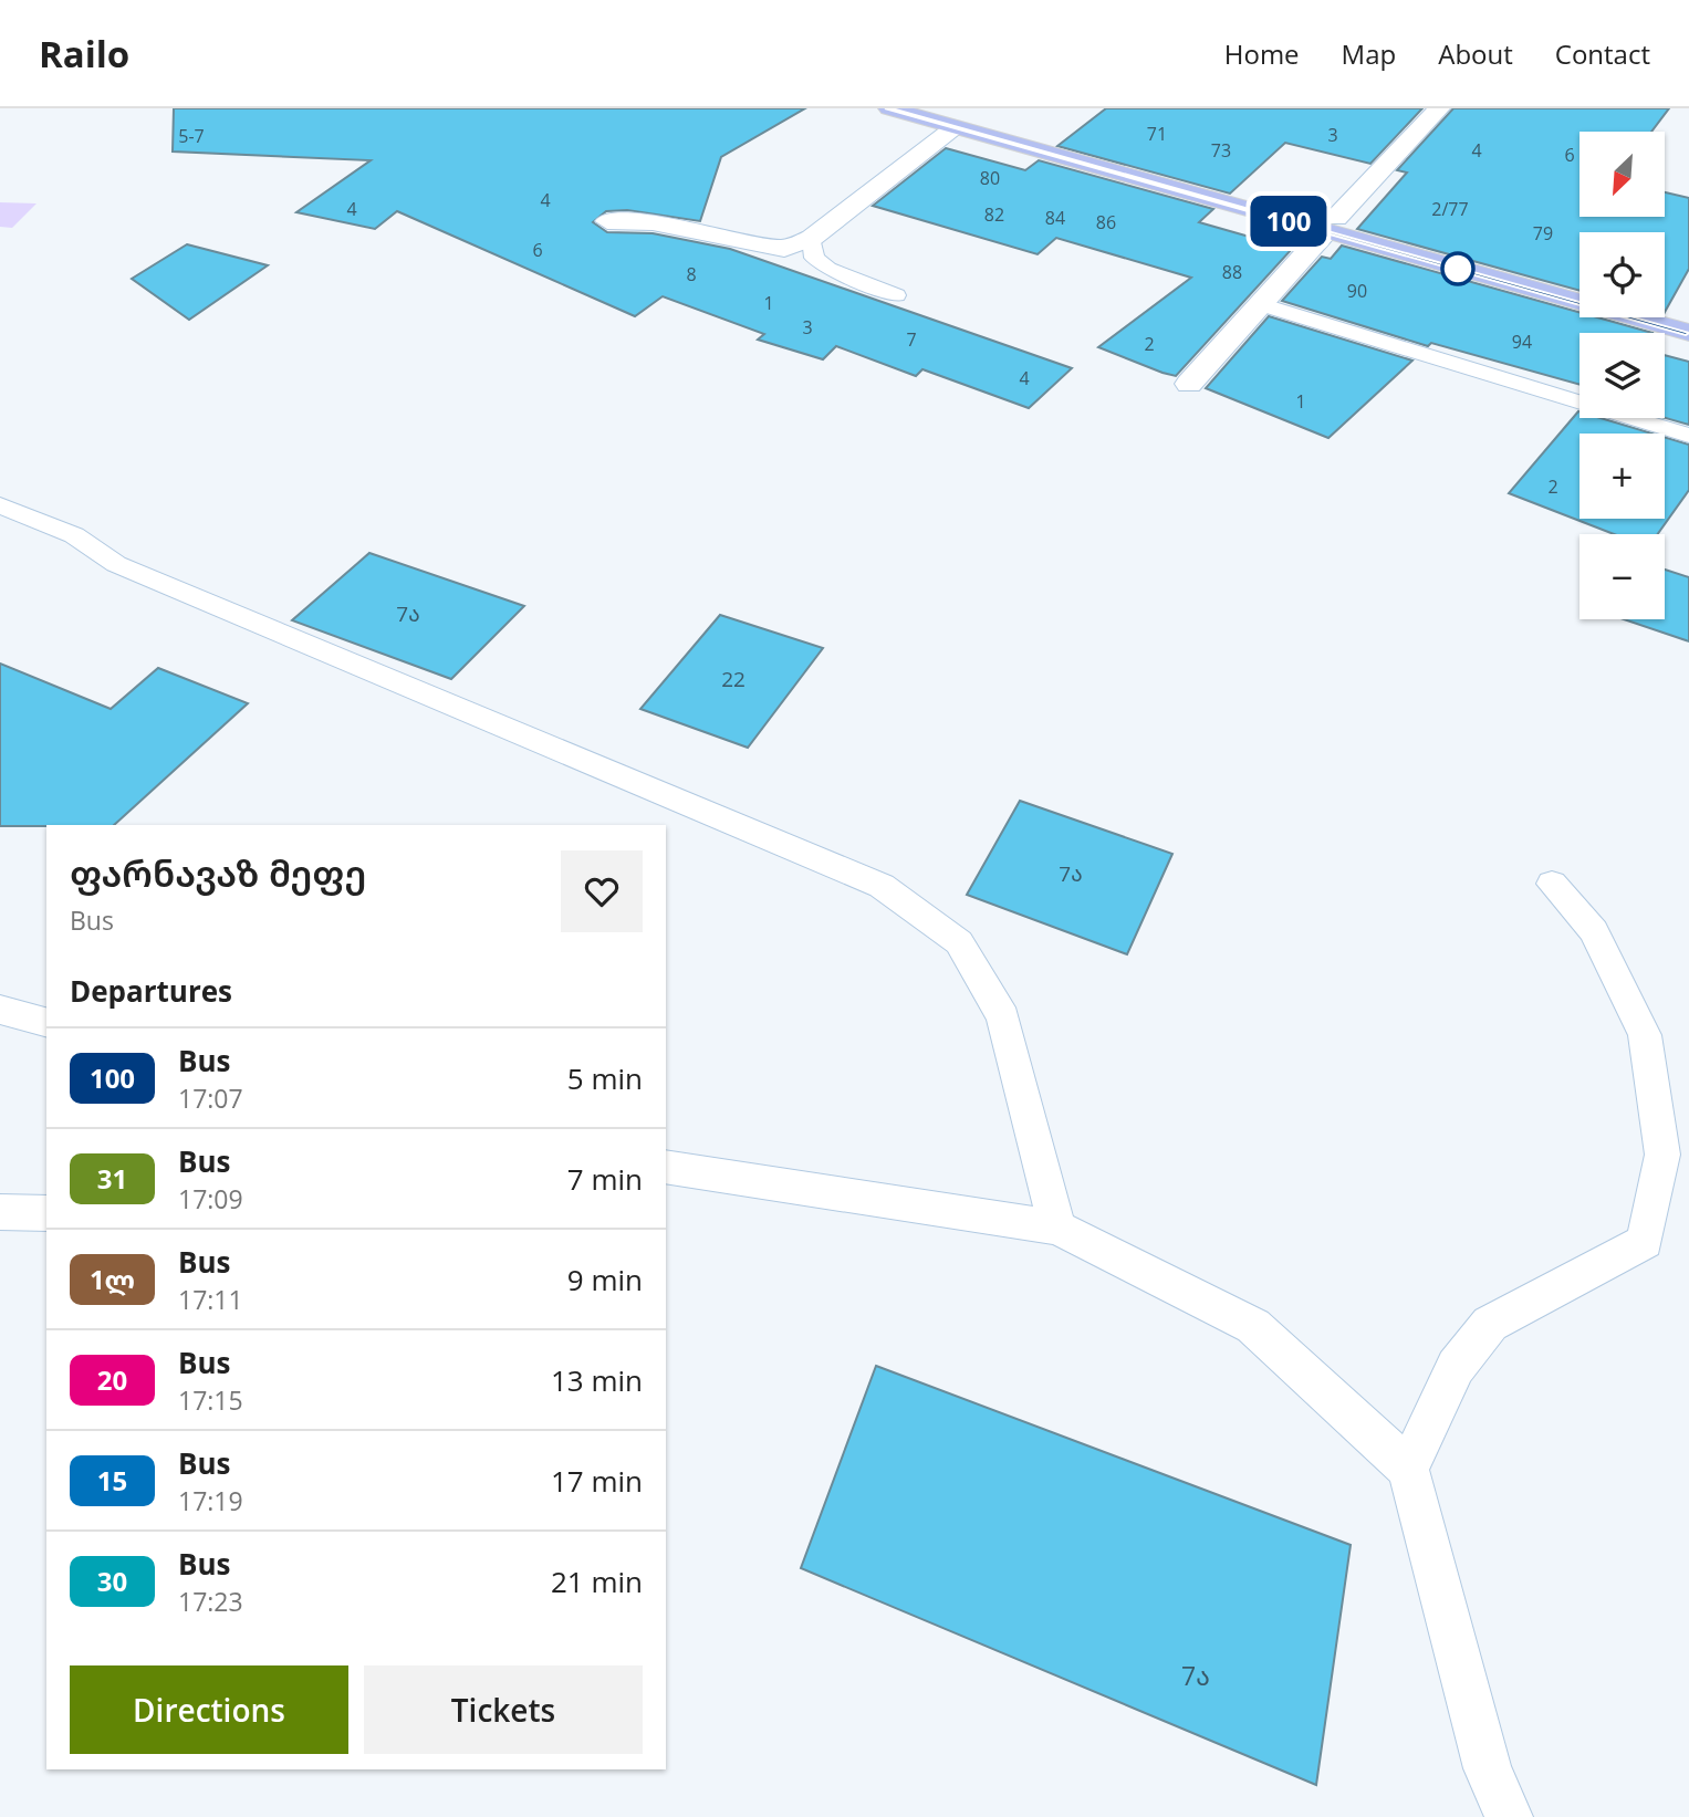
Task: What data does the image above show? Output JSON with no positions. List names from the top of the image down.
{
  "lines": ["bus line 100"],
  "house_numbers": [
    "71",
    "3",
    "5-7",
    "73",
    "4",
    "6",
    "80",
    "4",
    "4",
    "2/77",
    "82",
    "84",
    "86",
    "79",
    "6",
    "88",
    "8",
    "90",
    "1",
    "3",
    "7",
    "94",
    "2",
    "4",
    "1",
    "2",
    "7ა",
    "22",
    "7ა",
    "7ა"
  ],
  "north": "bottom left",
  "page": {
    "header": "Railo",
    "nav": [
      "Home",
      "Map",
      "About",
      "Contact"
    ],
    "on_map": "100",
    "map_buttons": ["+", "−"],
    "heading": [
      ["ფარნავაზ მეფე", "Bus"],
      "Departures"
    ],
    "list": [
      {
        "mark": "100",
        "name": "Bus",
        "note": "17:07",
        "value": "5 min"
      },
      {
        "mark": "31",
        "name": "Bus",
        "note": "17:09",
        "value": "7 min"
      },
      {
        "mark": "1ლ",
        "name": "Bus",
        "note": "17:11",
        "value": "9 min"
      },
      {
        "mark": "20",
        "name": "Bus",
        "note": "17:15",
        "value": "13 min"
      },
      {
        "mark": "15",
        "name": "Bus",
        "note": "17:19",
        "value": "17 min"
      },
      {
        "mark": "30",
        "name": "Bus",
        "note": "17:23",
        "value": "21 min"
      }
    ],
    "buttons": ["Directions", "Tickets"]
  }
}
